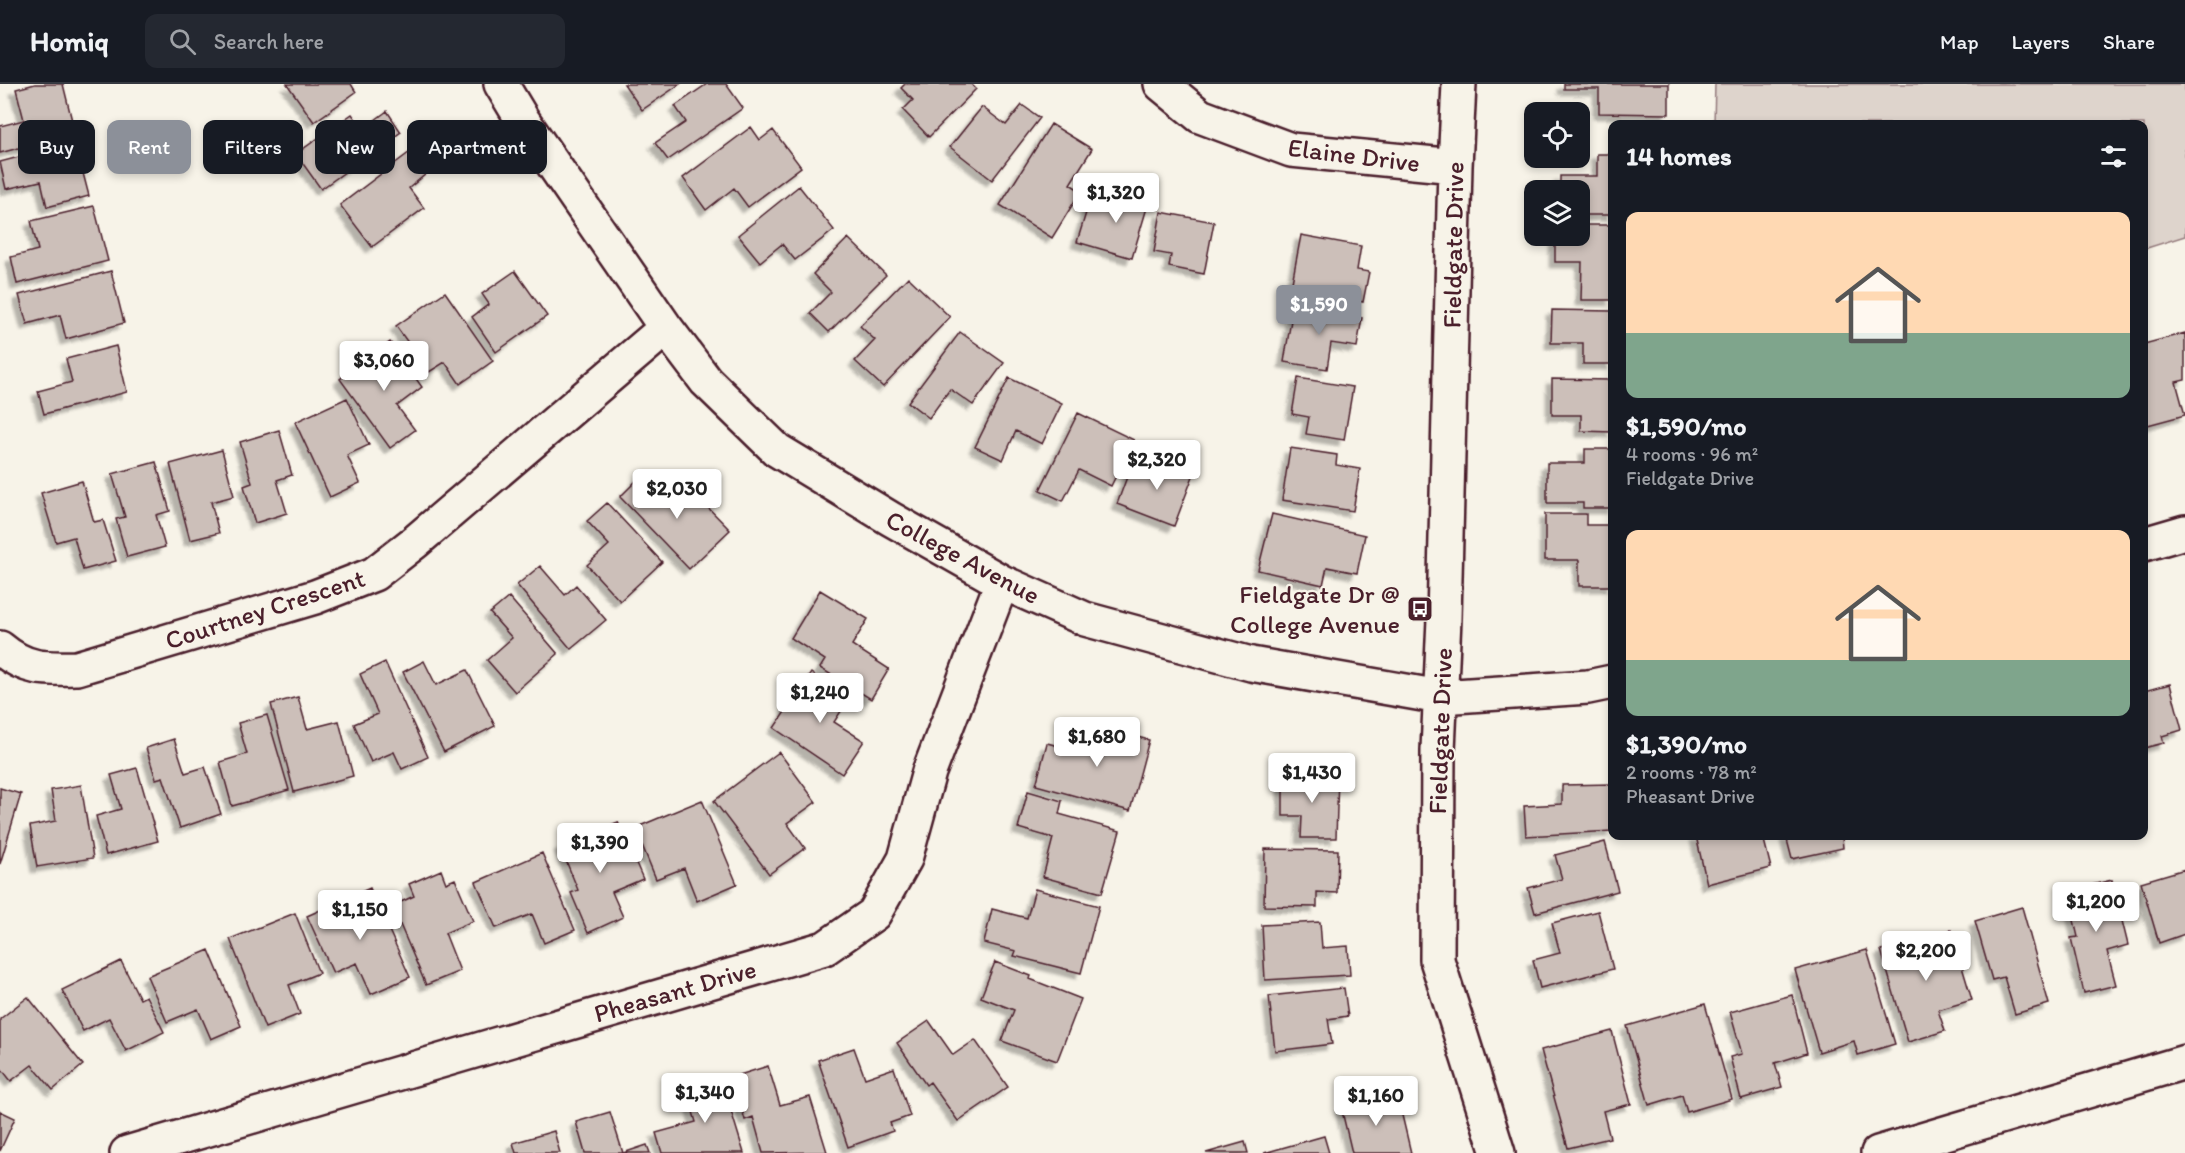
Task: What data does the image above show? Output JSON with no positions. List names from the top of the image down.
{
  "streets": {
    "street": [
      "Elaine Drive",
      "Fieldgate Drive",
      "College Avenue",
      "Courtney Crescent",
      "Pheasant Drive"
    ]
  },
  "crossings": [
    ["Elaine Drive", "Fieldgate Drive"],
    ["Fieldgate Drive", "College Avenue"],
    ["College Avenue", "Courtney Crescent"],
    ["College Avenue", "Pheasant Drive"]
  ],
  "places": {
    "bus stop": ["Fieldgate Dr @ College Avenue"]
  },
  "page": {
    "header": "Homiq",
    "search": "Search here",
    "nav": ["Map", "Layers", "Share"],
    "chip": [
      "Buy",
      "Rent",
      "Filters",
      "New",
      "Apartment"
    ],
    "heading": "14 homes",
    "price": [
      "$1,320",
      "$1,590",
      "$3,060",
      "$2,320",
      "$2,030",
      "$1,240",
      "$1,680",
      "$1,430",
      "$1,390",
      "$1,200",
      "$1,150",
      "$2,200",
      "$1,340",
      "$1,160"
    ],
    "list": [
      {
        "name": "$1,590/mo",
        "note": "4 rooms · 96 m² · Fieldgate Drive"
      },
      {
        "name": "$1,390/mo",
        "note": "2 rooms · 78 m² · Pheasant Drive"
      }
    ]
  }
}
